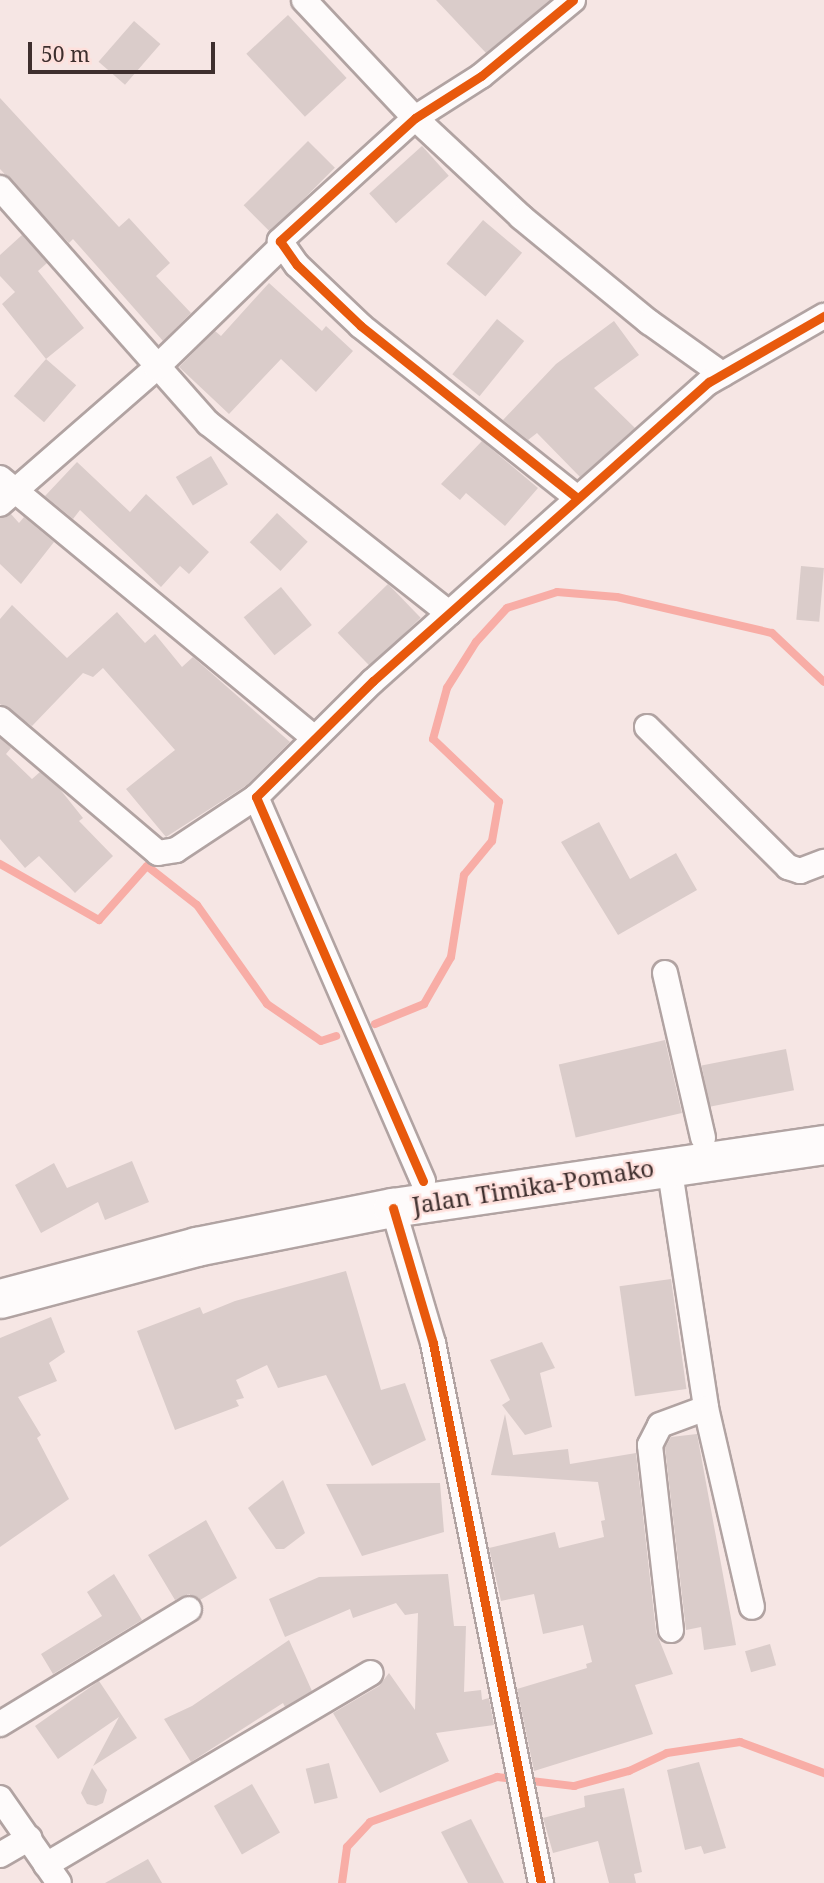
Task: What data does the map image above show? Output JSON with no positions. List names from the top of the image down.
{
  "streets": {
    "highway": ["Jalan Timika-Pomako"]
  },
  "scale_bar": "50 m"
}
